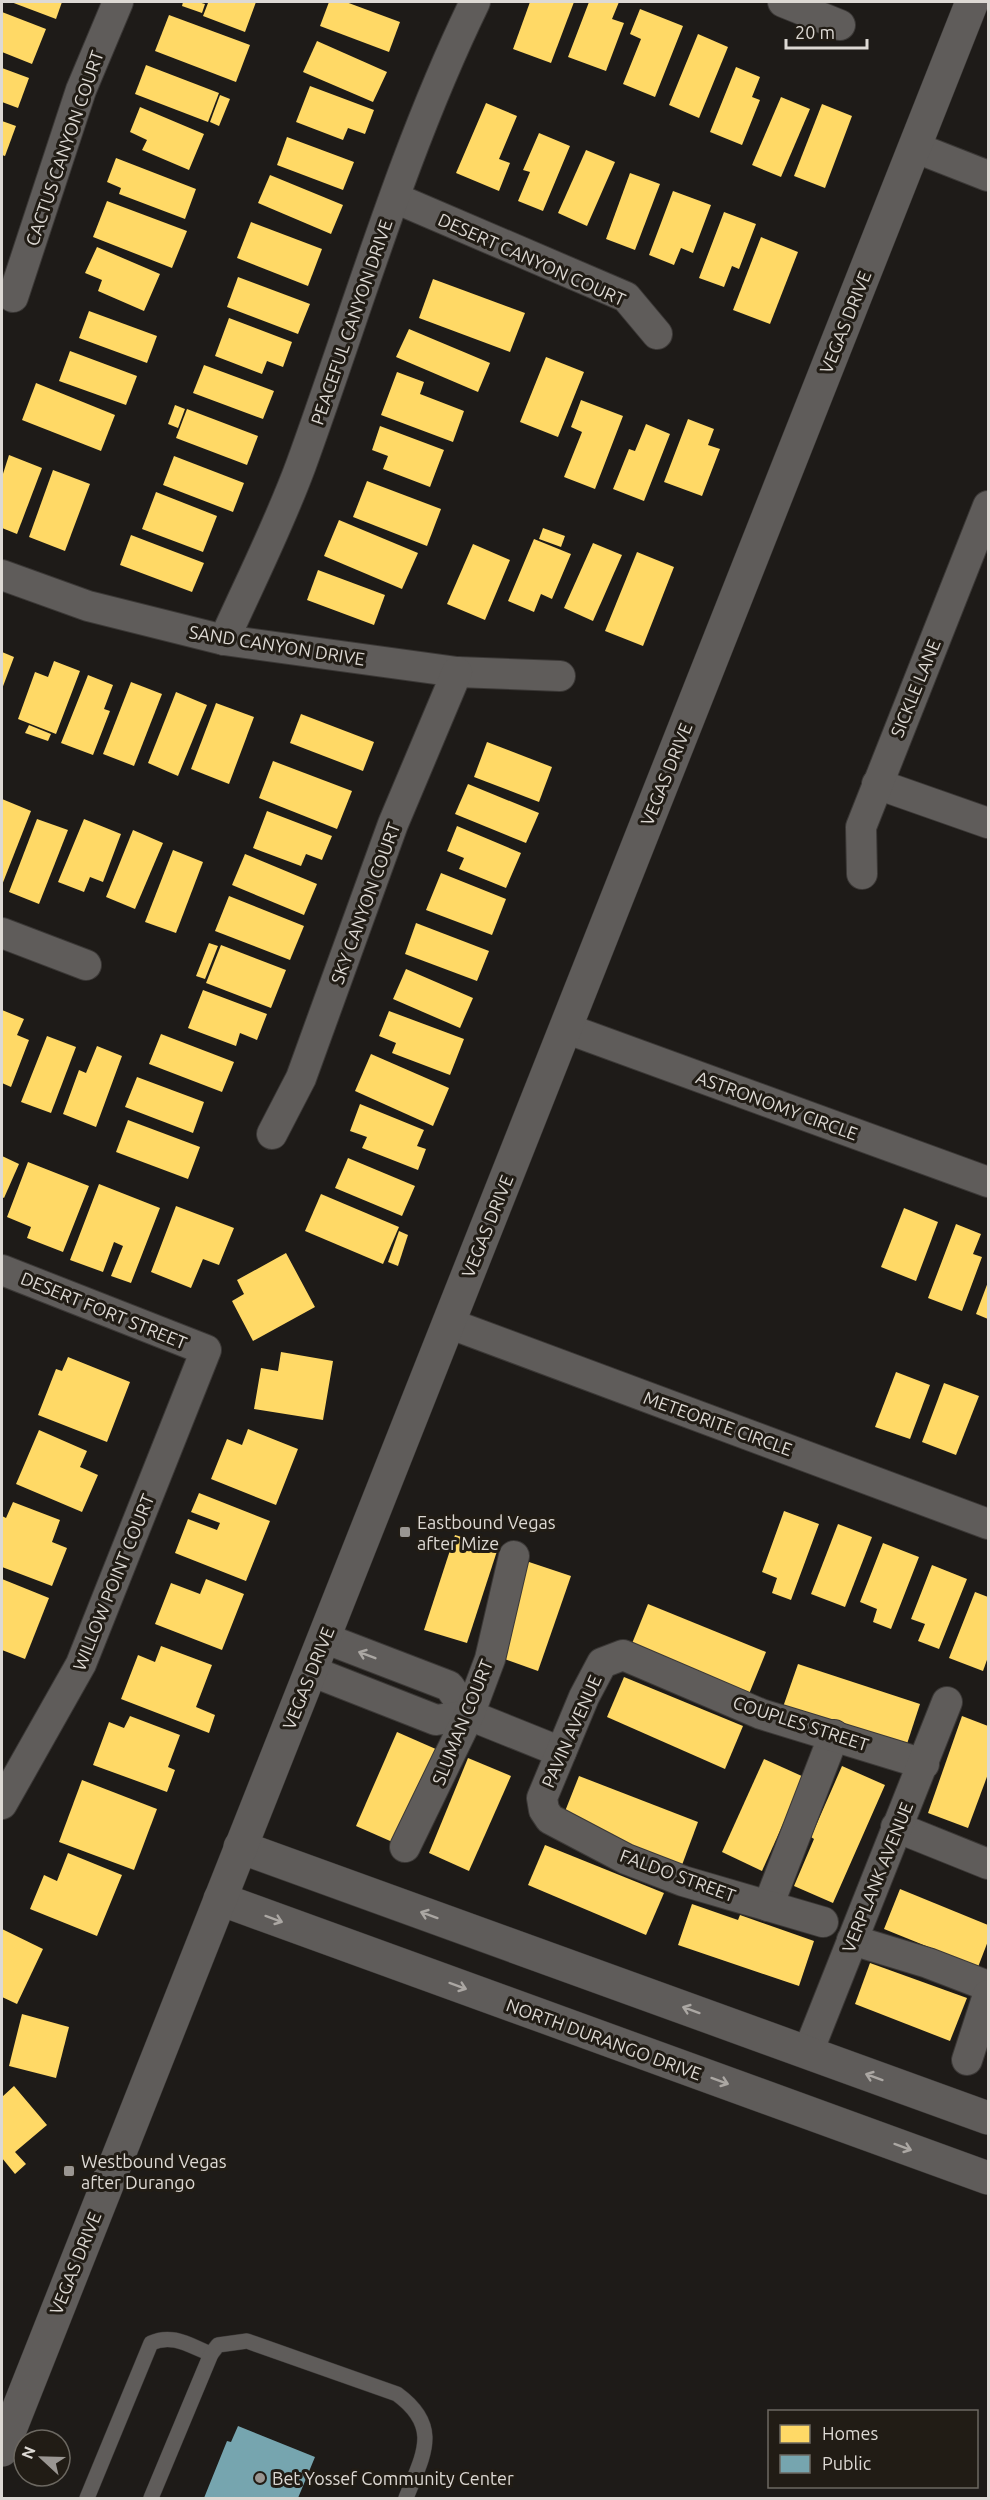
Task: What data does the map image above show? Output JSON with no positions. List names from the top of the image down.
{
  "streets": {
    "main road": ["VEGAS DRIVE", "NORTH DURANGO DRIVE"],
    "street": [
      "CACTUS CANYON COURT",
      "DESERT CANYON COURT",
      "PEACEFUL CANYON DRIVE",
      "SAND CANYON DRIVE",
      "SICKLE LANE",
      "SKY CANYON COURT",
      "ASTRONOMY CIRCLE",
      "DESERT FORT STREET",
      "METEORITE CIRCLE",
      "WILLOW POINT COURT",
      "SLUMAN COURT",
      "COUPLES STREET",
      "PAVIN AVENUE",
      "FALDO STREET",
      "VERPLANK AVENUE"
    ]
  },
  "crossings": [
    ["DESERT CANYON COURT", "PEACEFUL CANYON DRIVE"],
    ["PEACEFUL CANYON DRIVE", "SAND CANYON DRIVE"],
    ["VEGAS DRIVE", "ASTRONOMY CIRCLE"],
    ["VEGAS DRIVE", "METEORITE CIRCLE"],
    ["VEGAS DRIVE", "NORTH DURANGO DRIVE"],
    ["SAND CANYON DRIVE", "SKY CANYON COURT"],
    ["DESERT FORT STREET", "WILLOW POINT COURT"],
    ["COUPLES STREET", "PAVIN AVENUE"],
    ["COUPLES STREET", "VERPLANK AVENUE"],
    ["PAVIN AVENUE", "FALDO STREET"]
  ],
  "places": {
    "transit": ["Eastbound Vegas after Mize", "Westbound Vegas after Durango"],
    "other": ["Bet Yossef Community Center"]
  },
  "legend": ["Homes", "Public"],
  "scale_bar": "20 m",
  "north": "left"
}
